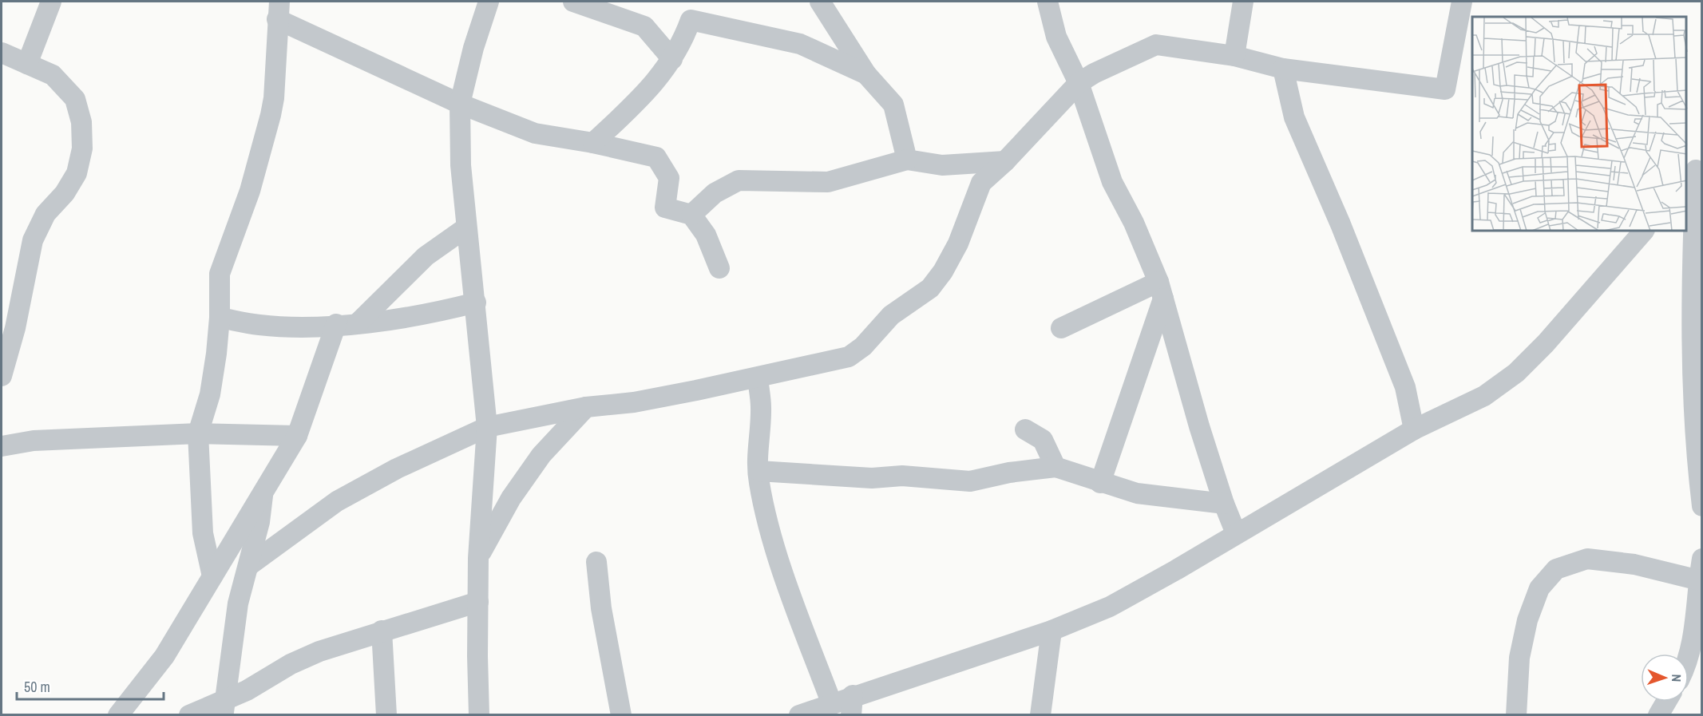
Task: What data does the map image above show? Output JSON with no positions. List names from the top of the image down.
{
  "scale_bar": "50 m",
  "north": "right"
}
